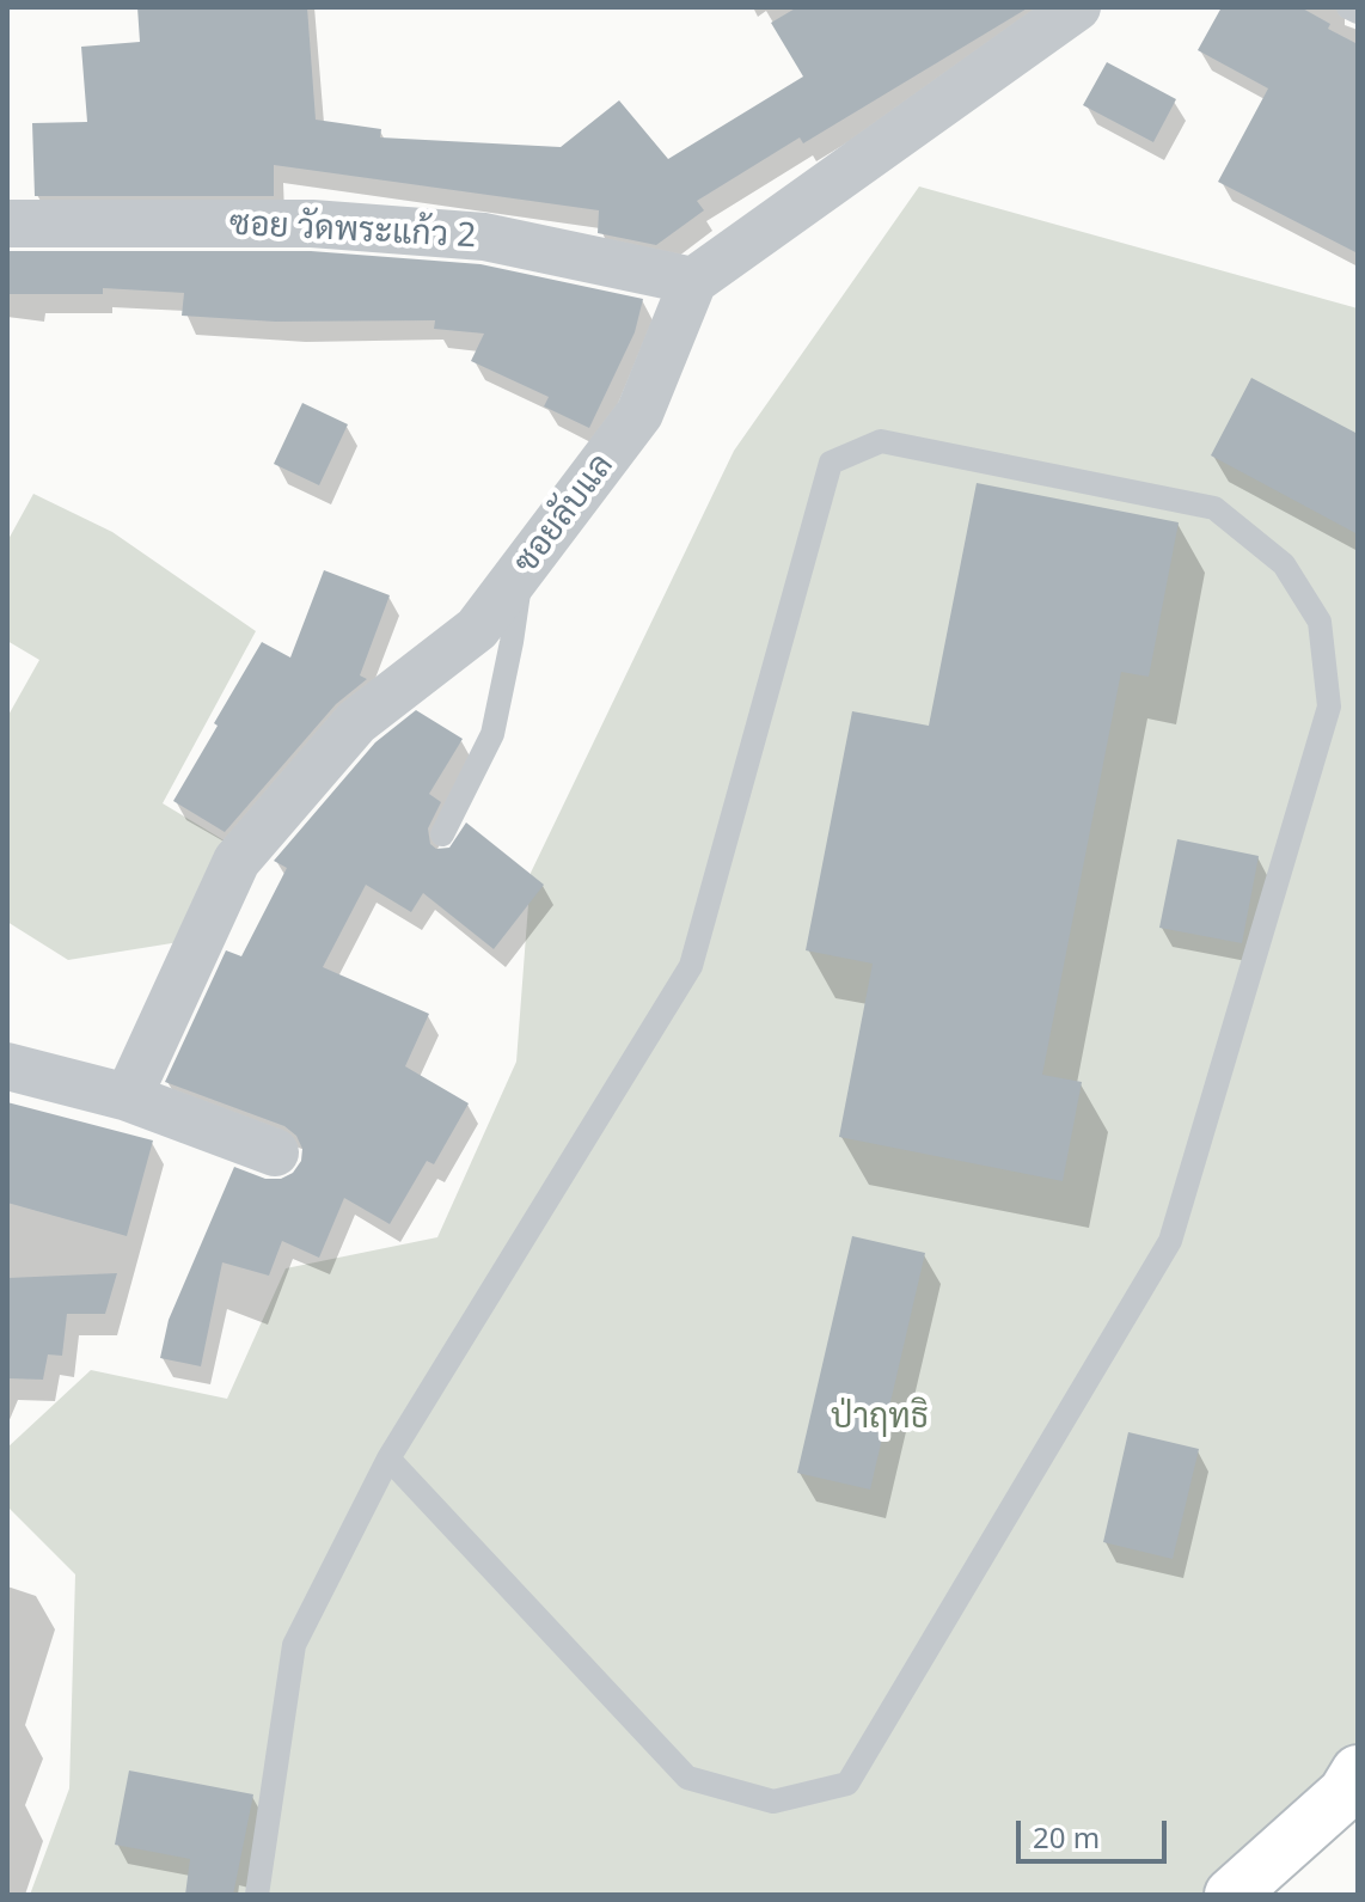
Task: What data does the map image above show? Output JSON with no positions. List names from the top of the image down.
{
  "streets": {
    "street": ["ซอย วัดพระแก้ว 2", "ซอยลับแล"]
  },
  "crossings": [
    ["ซอย วัดพระแก้ว 2", "ซอยลับแล"]
  ],
  "parks": ["ป่าฤทธิ"],
  "scale_bar": "20 m"
}
